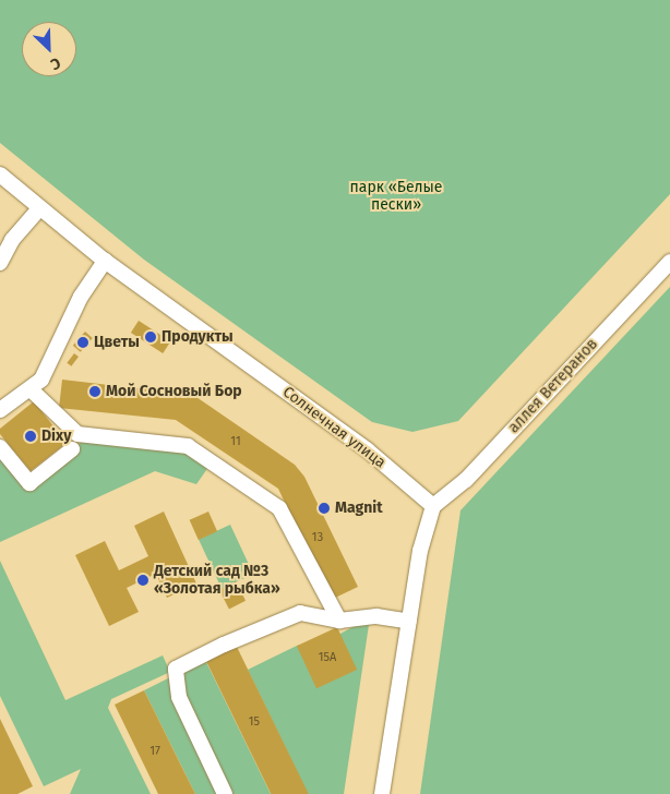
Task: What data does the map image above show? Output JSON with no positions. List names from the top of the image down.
{
  "streets": {
    "street": ["аллея Ветеранов", "Солнечная улица"]
  },
  "crossings": [
    ["аллея Ветеранов", "Солнечная улица"]
  ],
  "parks": ["парк «Белые пески»"],
  "places": [
    "Продукты",
    "Цветы",
    "Мой Сосновый Бор",
    "Dixy",
    "Magnit",
    "Детский сад №3 «Золотая рыбка»"
  ],
  "house_numbers": [
    "11",
    "13",
    "15А",
    "15",
    "17"
  ],
  "north": "bottom right"
}
